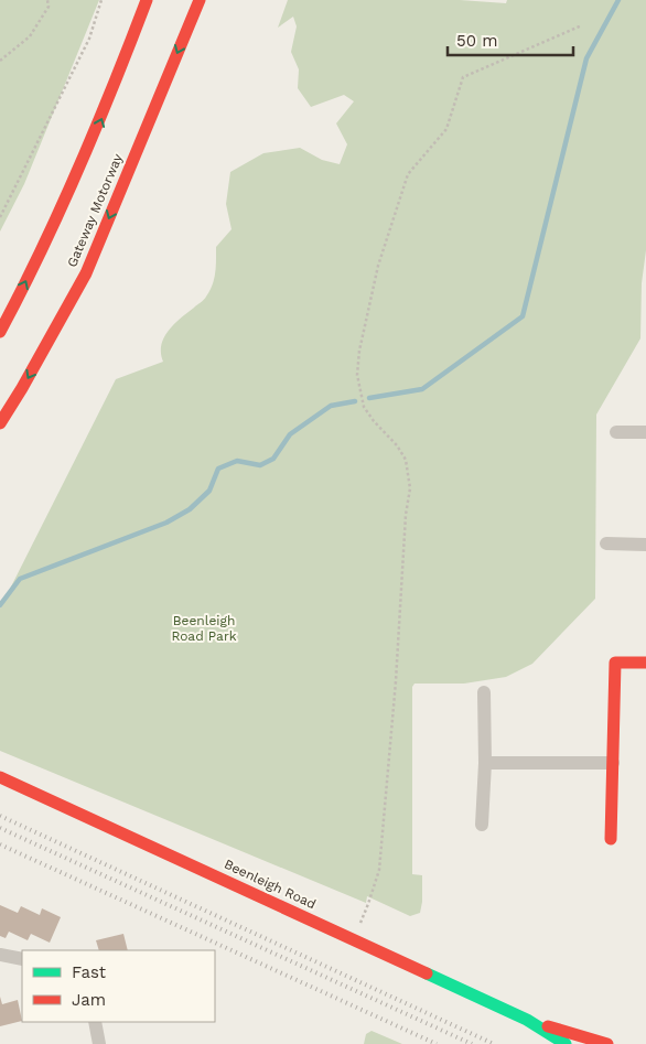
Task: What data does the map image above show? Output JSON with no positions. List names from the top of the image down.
{
  "streets": {
    "main road": ["Gateway Motorway", "Beenleigh Road"]
  },
  "parks": ["Beenleigh Road Park"],
  "legend": ["Fast", "Jam"],
  "scale_bar": "50 m"
}
